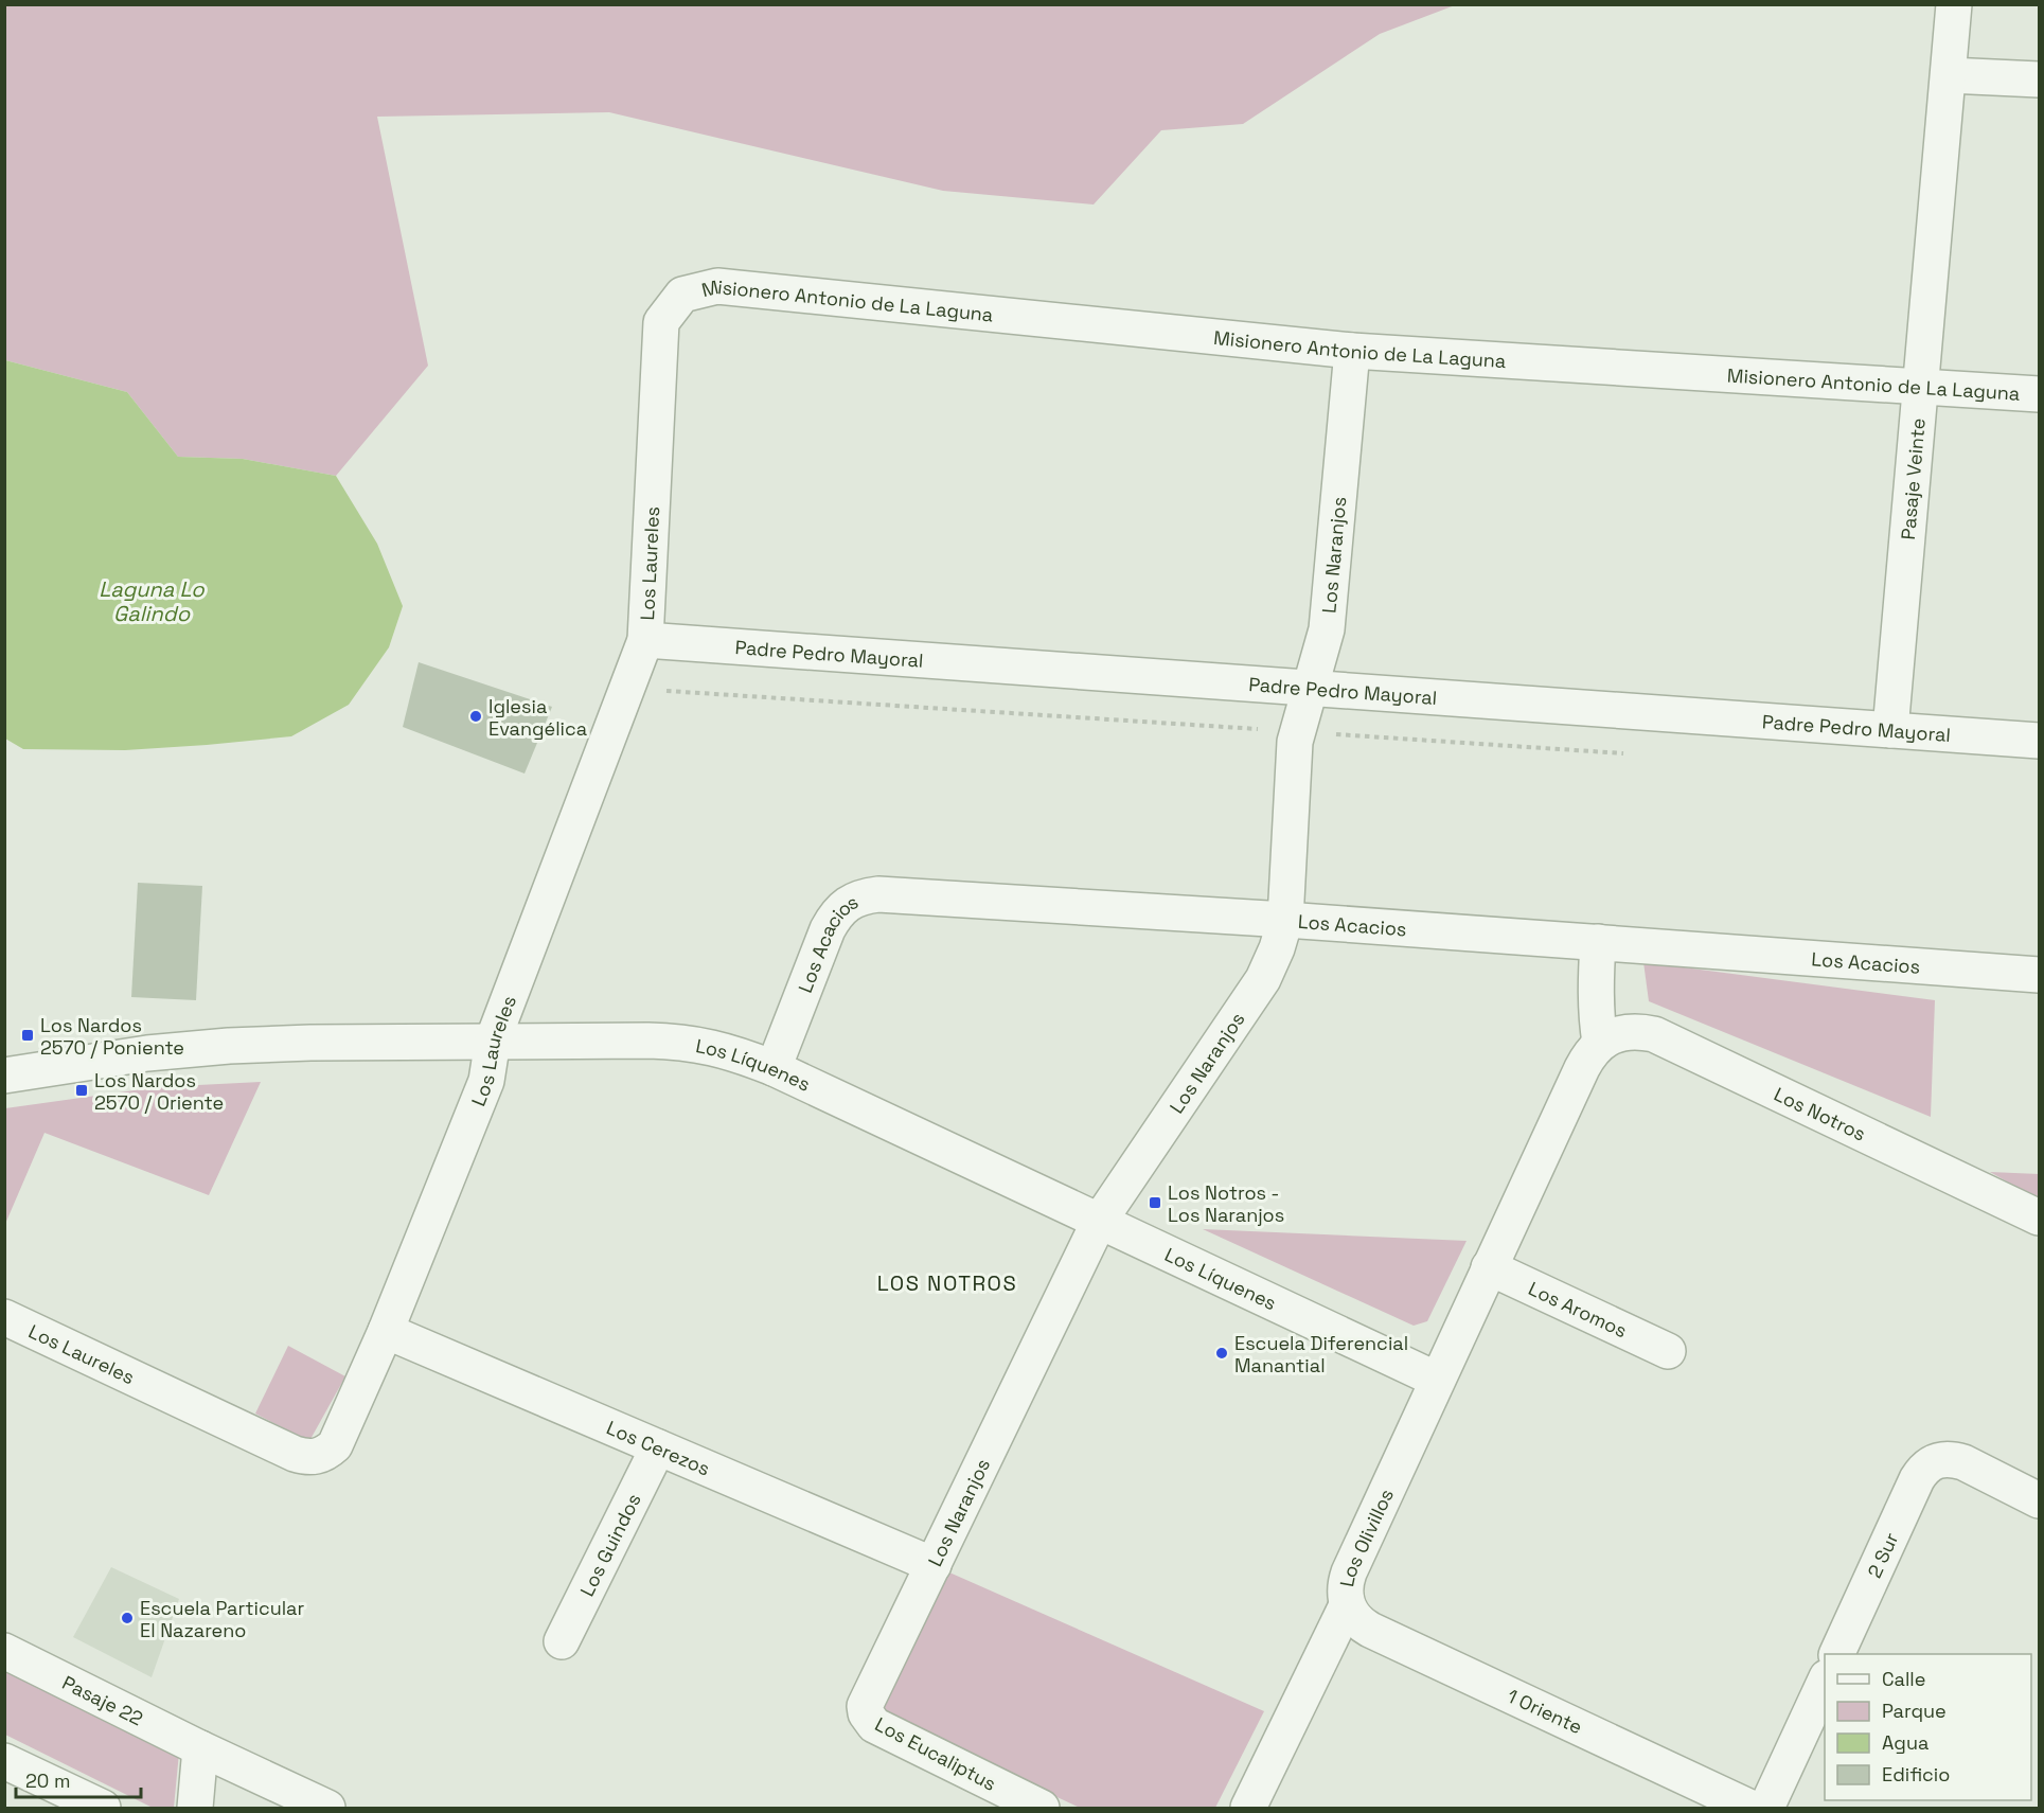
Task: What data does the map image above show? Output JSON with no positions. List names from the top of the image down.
{
  "streets": {
    "street": [
      "Misionero Antonio de La Laguna",
      "Pasaje Veinte",
      "Los Naranjos",
      "Los Laureles",
      "Padre Pedro Mayoral",
      "Los Acacios",
      "Los Líquenes",
      "Los Notros",
      "Los Aromos",
      "Los Cerezos",
      "Los Olivillos",
      "Los Guindos",
      "2 Sur",
      "Pasaje 22",
      "1 Oriente",
      "Los Eucaliptus"
    ]
  },
  "crossings": [
    ["Misionero Antonio de La Laguna", "Pasaje Veinte"],
    ["Misionero Antonio de La Laguna", "Los Naranjos"],
    ["Misionero Antonio de La Laguna", "Los Laureles"],
    ["Pasaje Veinte", "Padre Pedro Mayoral"],
    ["Los Naranjos", "Padre Pedro Mayoral"],
    ["Los Naranjos", "Los Acacios"],
    ["Los Naranjos", "Los Líquenes"],
    ["Los Naranjos", "Los Cerezos"],
    ["Los Naranjos", "Los Eucaliptus"],
    ["Los Laureles", "Padre Pedro Mayoral"],
    ["Los Laureles", "Los Líquenes"],
    ["Los Laureles", "Los Cerezos"],
    ["Los Acacios", "Los Líquenes"],
    ["Los Líquenes", "Los Olivillos"],
    ["Los Aromos", "Los Olivillos"],
    ["Los Cerezos", "Los Guindos"],
    ["Los Olivillos", "1 Oriente"]
  ],
  "districts": ["LOS NOTROS"],
  "water": ["Laguna Lo Galindo"],
  "places": {
    "other": ["Iglesia Evangélica", "Escuela Diferencial Manantial", "Escuela Particular El Nazareno"],
    "transit": ["Los Nardos 2570 / Poniente", "Los Nardos 2570 / Oriente", "Los Notros - Los Naranjos"]
  },
  "legend": [
    "Calle",
    "Parque",
    "Agua",
    "Edificio"
  ],
  "scale_bar": "20 m"
}
